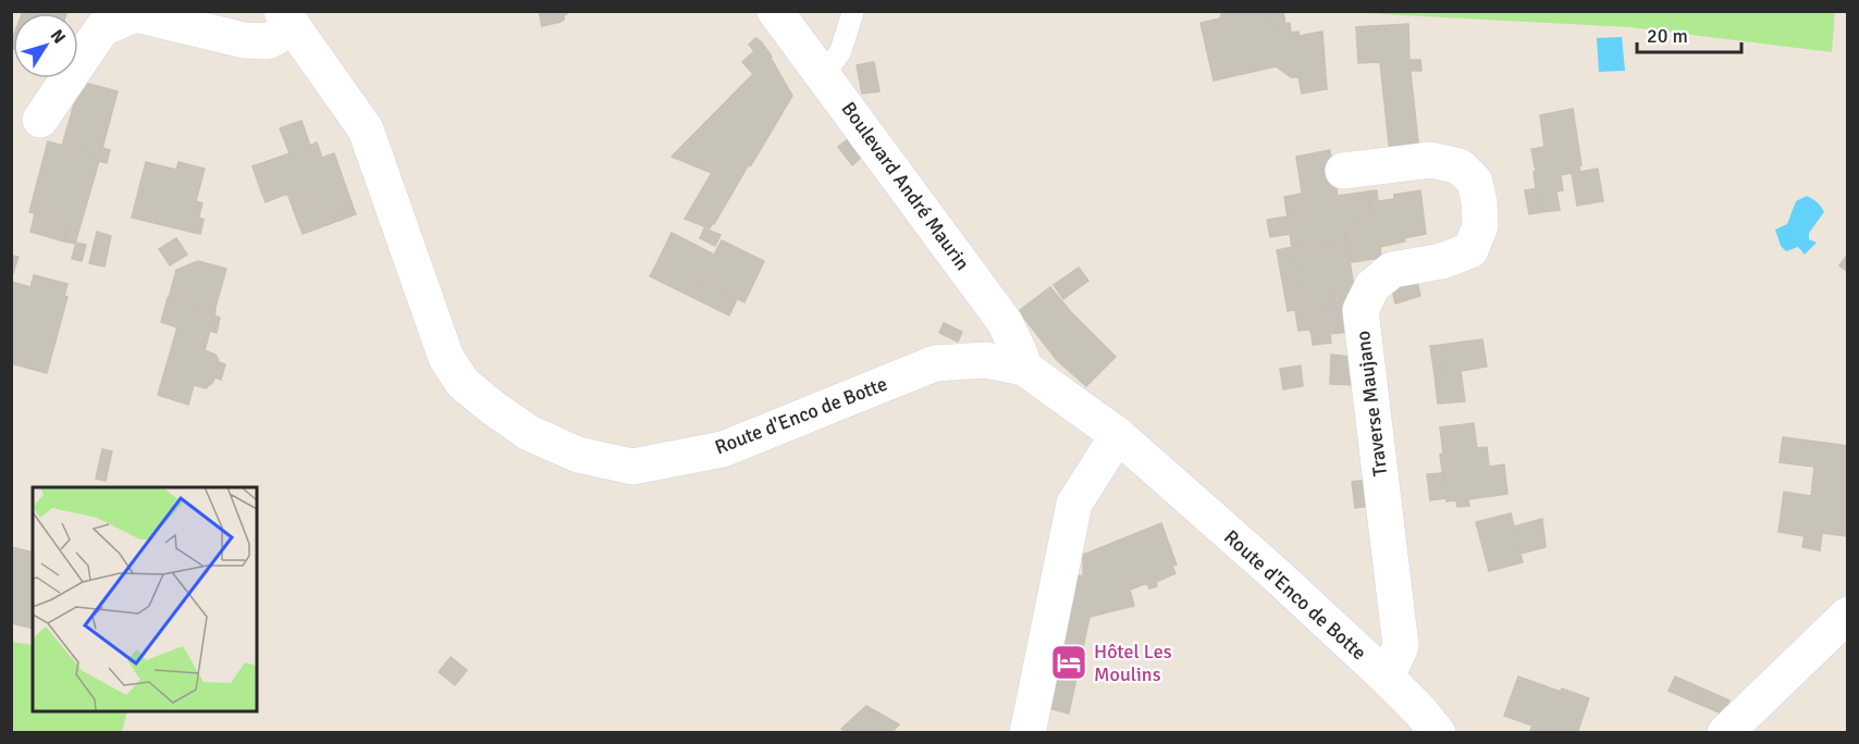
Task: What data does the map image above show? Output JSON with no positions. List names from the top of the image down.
{
  "streets": {
    "street": ["Boulevard André Maurin", "Traverse Maujano", "Route d'Enco de Botte"]
  },
  "crossings": [
    ["Boulevard André Maurin", "Route d'Enco de Botte"],
    ["Traverse Maujano", "Route d'Enco de Botte"]
  ],
  "places": {
    "hotel": ["Hôtel Les Moulins"]
  },
  "scale_bar": "20 m",
  "north": "top right"
}
